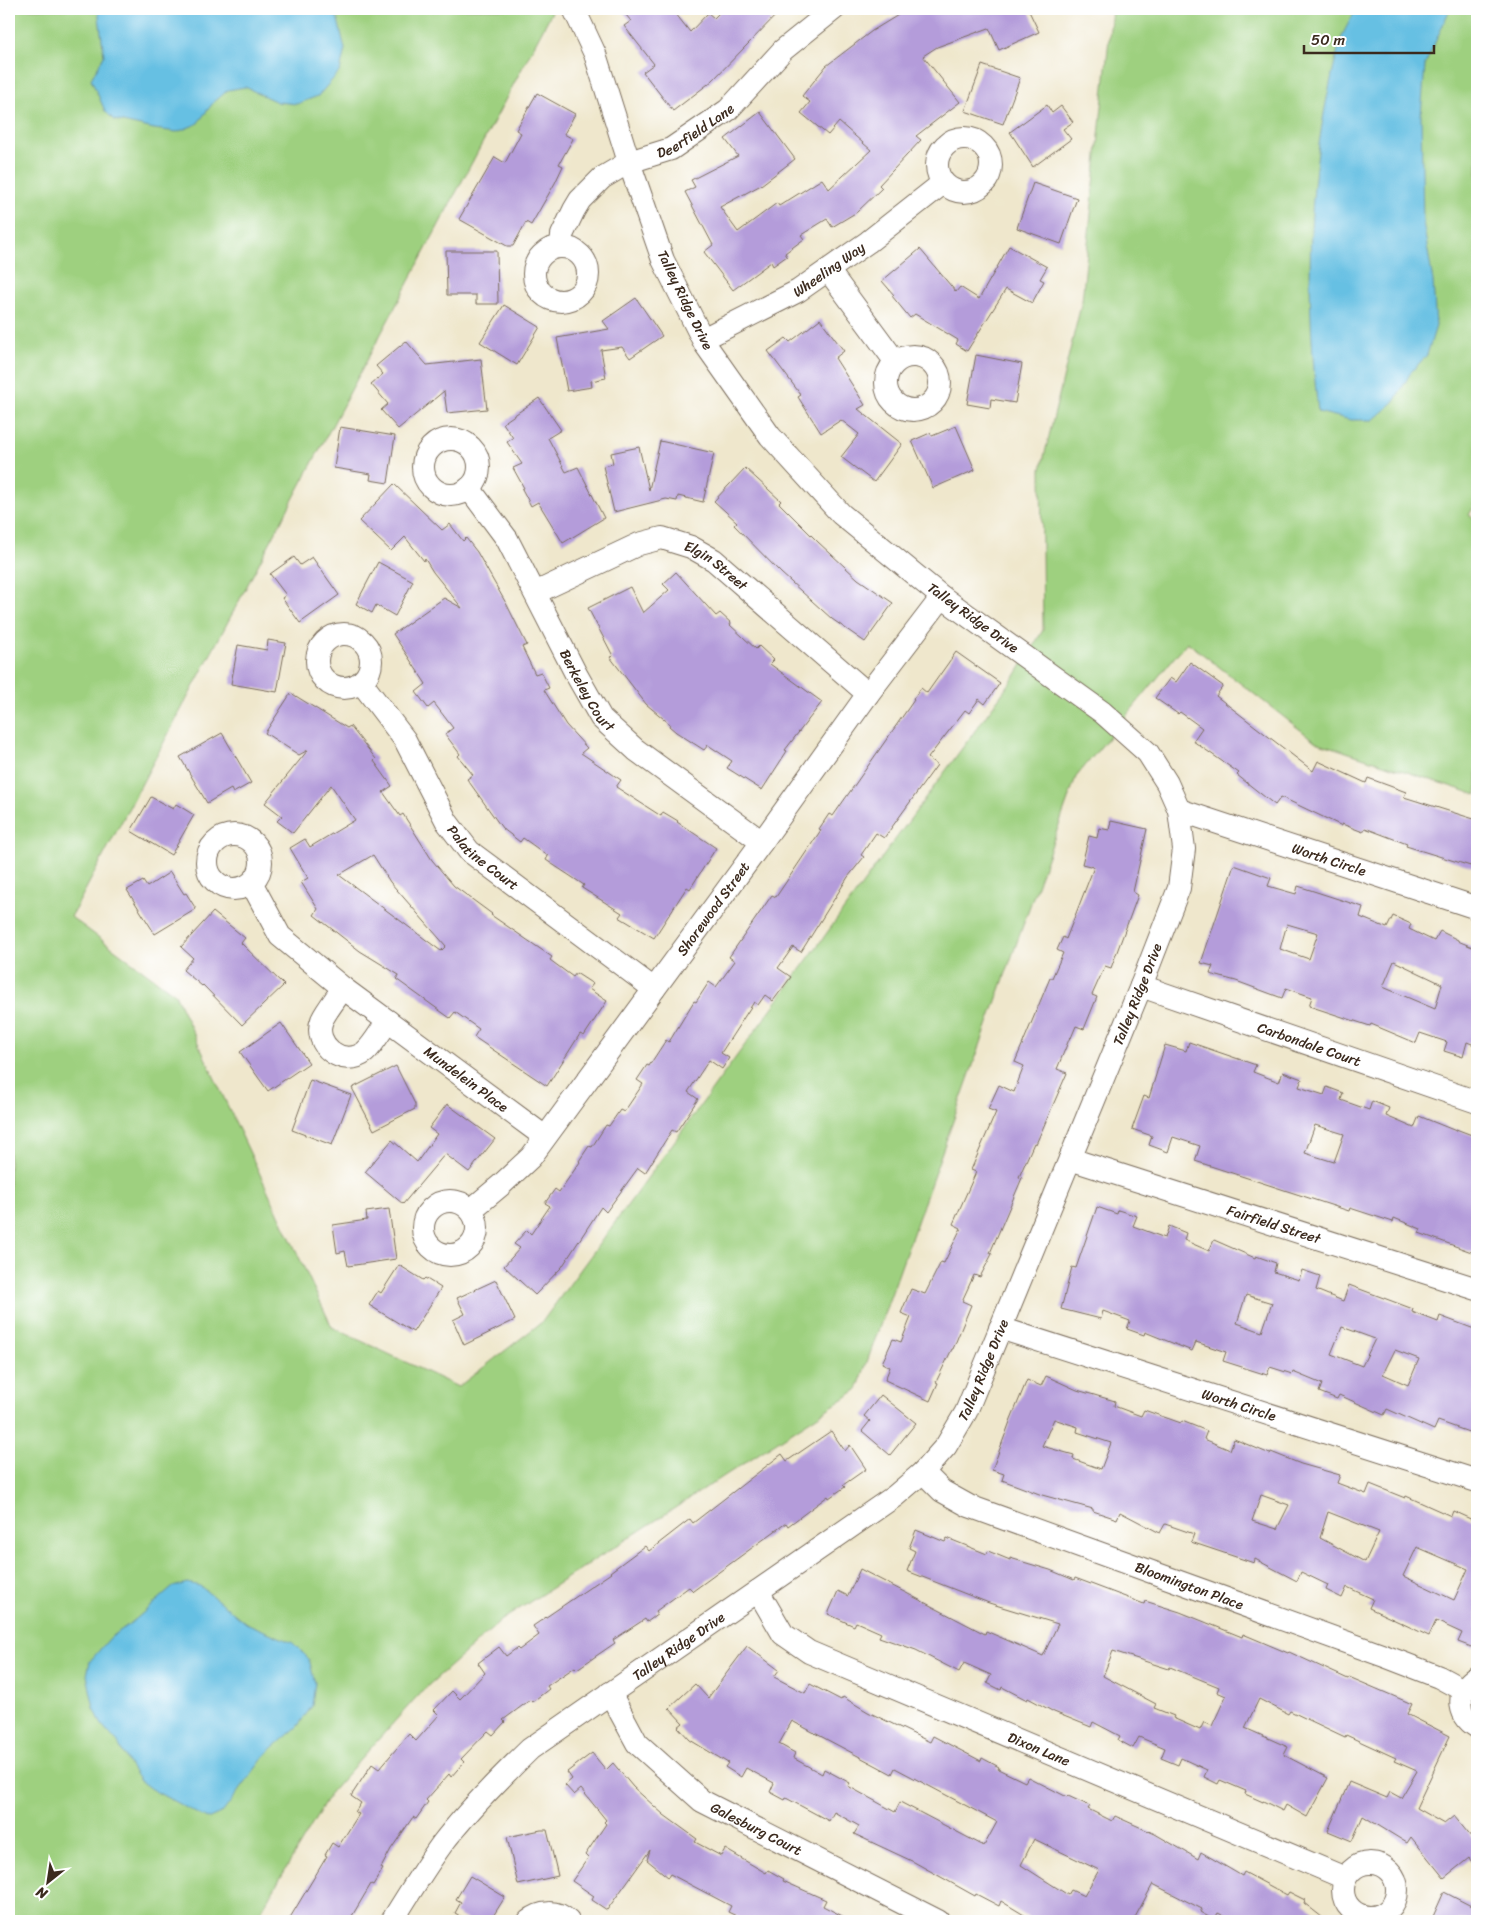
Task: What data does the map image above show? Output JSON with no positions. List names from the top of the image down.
{
  "streets": {
    "street": [
      "Deerfield Lane",
      "Wheeling Way",
      "Talley Ridge Drive",
      "Elgin Street",
      "Berkeley Court",
      "Palatine Court",
      "Worth Circle",
      "Shorewood Street",
      "Carbondale Court",
      "Mundelein Place",
      "Fairfield Street",
      "Bloomington Place",
      "Dixon Lane",
      "Galesburg Court"
    ]
  },
  "crossings": [
    ["Deerfield Lane", "Talley Ridge Drive"],
    ["Wheeling Way", "Talley Ridge Drive"],
    ["Talley Ridge Drive", "Worth Circle"],
    ["Talley Ridge Drive", "Shorewood Street"],
    ["Talley Ridge Drive", "Carbondale Court"],
    ["Talley Ridge Drive", "Fairfield Street"],
    ["Talley Ridge Drive", "Bloomington Place"],
    ["Talley Ridge Drive", "Dixon Lane"],
    ["Talley Ridge Drive", "Galesburg Court"],
    ["Elgin Street", "Berkeley Court"],
    ["Elgin Street", "Shorewood Street"],
    ["Berkeley Court", "Shorewood Street"],
    ["Palatine Court", "Shorewood Street"],
    ["Shorewood Street", "Mundelein Place"]
  ],
  "scale_bar": "50 m",
  "north": "bottom left"
}
